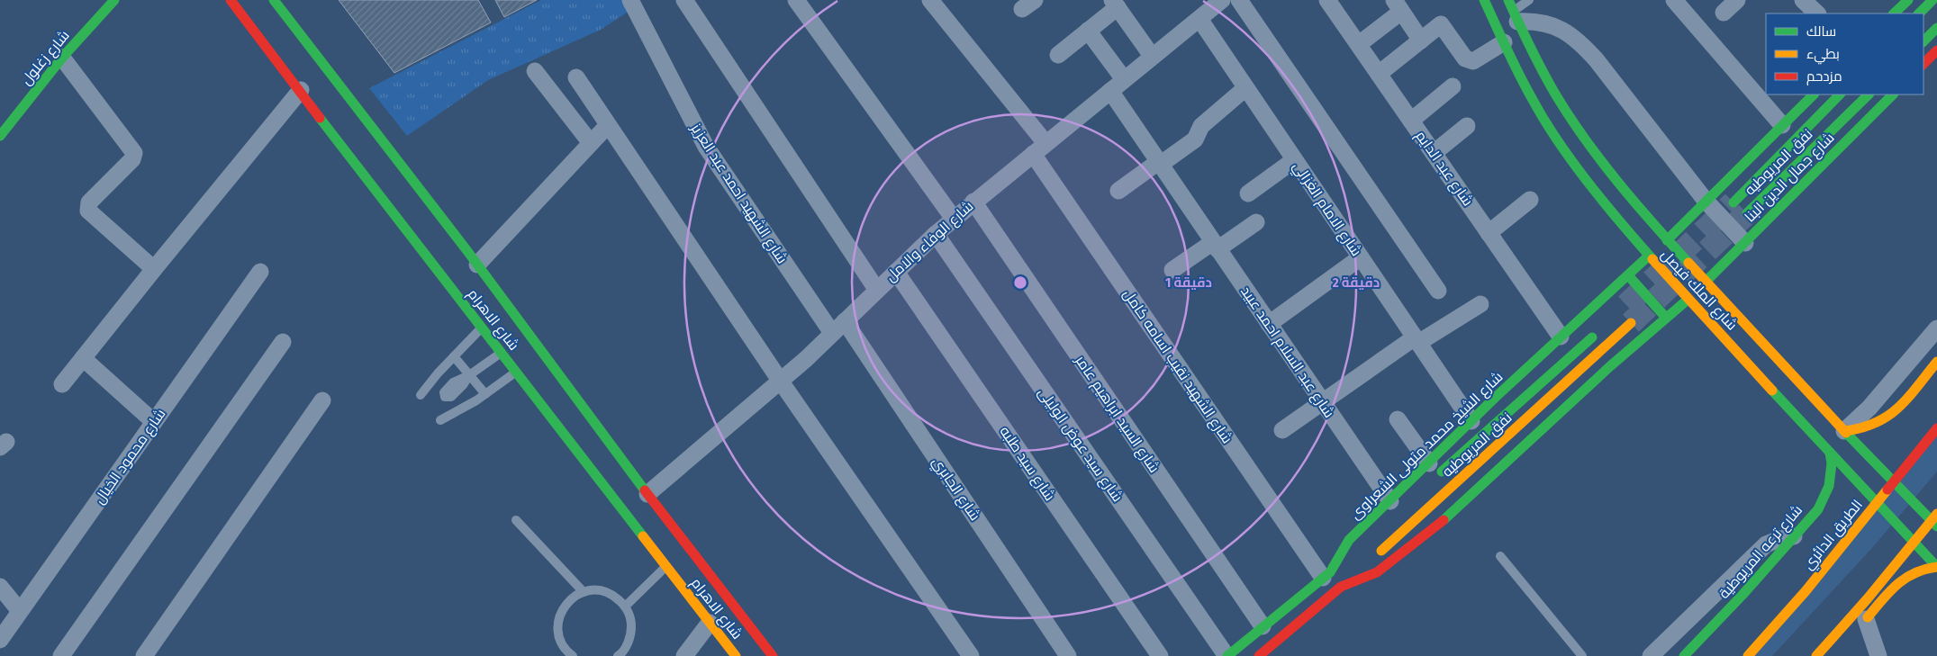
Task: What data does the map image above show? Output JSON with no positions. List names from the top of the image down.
{
  "streets": {
    "main road": [
      "شارع زغلول",
      "نفق المريوطيه",
      "شارع جمال الدين البنا",
      "شارع الملك فيصل",
      "شارع الاهرام",
      "شارع الشيخ محمد متولى الشعراوى",
      "الطريق الدائري",
      "شارع ترعه المريوطية"
    ],
    "street": [
      "شارع عبد الدايم",
      "شارع الشهيد احمد عبد العزيز",
      "شارع الامام الغزالي",
      "شارع الوفاء والامل",
      "شارع عبد السلام احمد عبيد",
      "شارع الشهيد نقيب اسامه كامل",
      "شارع السيد ابراهيم عامر",
      "شارع سيد عوض الوليلى",
      "شارع محمود الخيال",
      "شارع سيد طلبه",
      "شارع الجابري"
    ]
  },
  "crossings": [
    ["نفق المريوطيه", "شارع الشيخ محمد متولى الشعراوى"],
    ["شارع عبد الدايم", "شارع الشيخ محمد متولى الشعراوى"],
    ["شارع جمال الدين البنا", "شارع الملك فيصل"],
    ["شارع الشهيد احمد عبد العزيز", "شارع الوفاء والامل"],
    ["شارع الامام الغزالي", "شارع الوفاء والامل"],
    ["شارع الامام الغزالي", "شارع الشيخ محمد متولى الشعراوى"],
    ["شارع الوفاء والامل", "شارع الاهرام"],
    ["شارع الوفاء والامل", "شارع عبد السلام احمد عبيد"],
    ["شارع الوفاء والامل", "شارع الشهيد نقيب اسامه كامل"],
    ["شارع الوفاء والامل", "شارع السيد ابراهيم عامر"],
    ["شارع الوفاء والامل", "شارع سيد عوض الوليلى"],
    ["شارع الوفاء والامل", "شارع سيد طلبه"],
    ["شارع الوفاء والامل", "شارع الجابري"],
    ["شارع الملك فيصل", "شارع الشيخ محمد متولى الشعراوى"],
    ["شارع الملك فيصل", "شارع ترعه المريوطية"],
    ["شارع عبد السلام احمد عبيد", "شارع الشيخ محمد متولى الشعراوى"],
    ["شارع الشهيد نقيب اسامه كامل", "شارع الشيخ محمد متولى الشعراوى"],
    ["شارع السيد ابراهيم عامر", "شارع الشيخ محمد متولى الشعراوى"],
    ["شارع سيد عوض الوليلى", "شارع الشيخ محمد متولى الشعراوى"]
  ],
  "legend": ["سالك", "بطيء", "مزدحم"],
  "rings": ["1 دقيقة", "2 دقيقة"]
}
